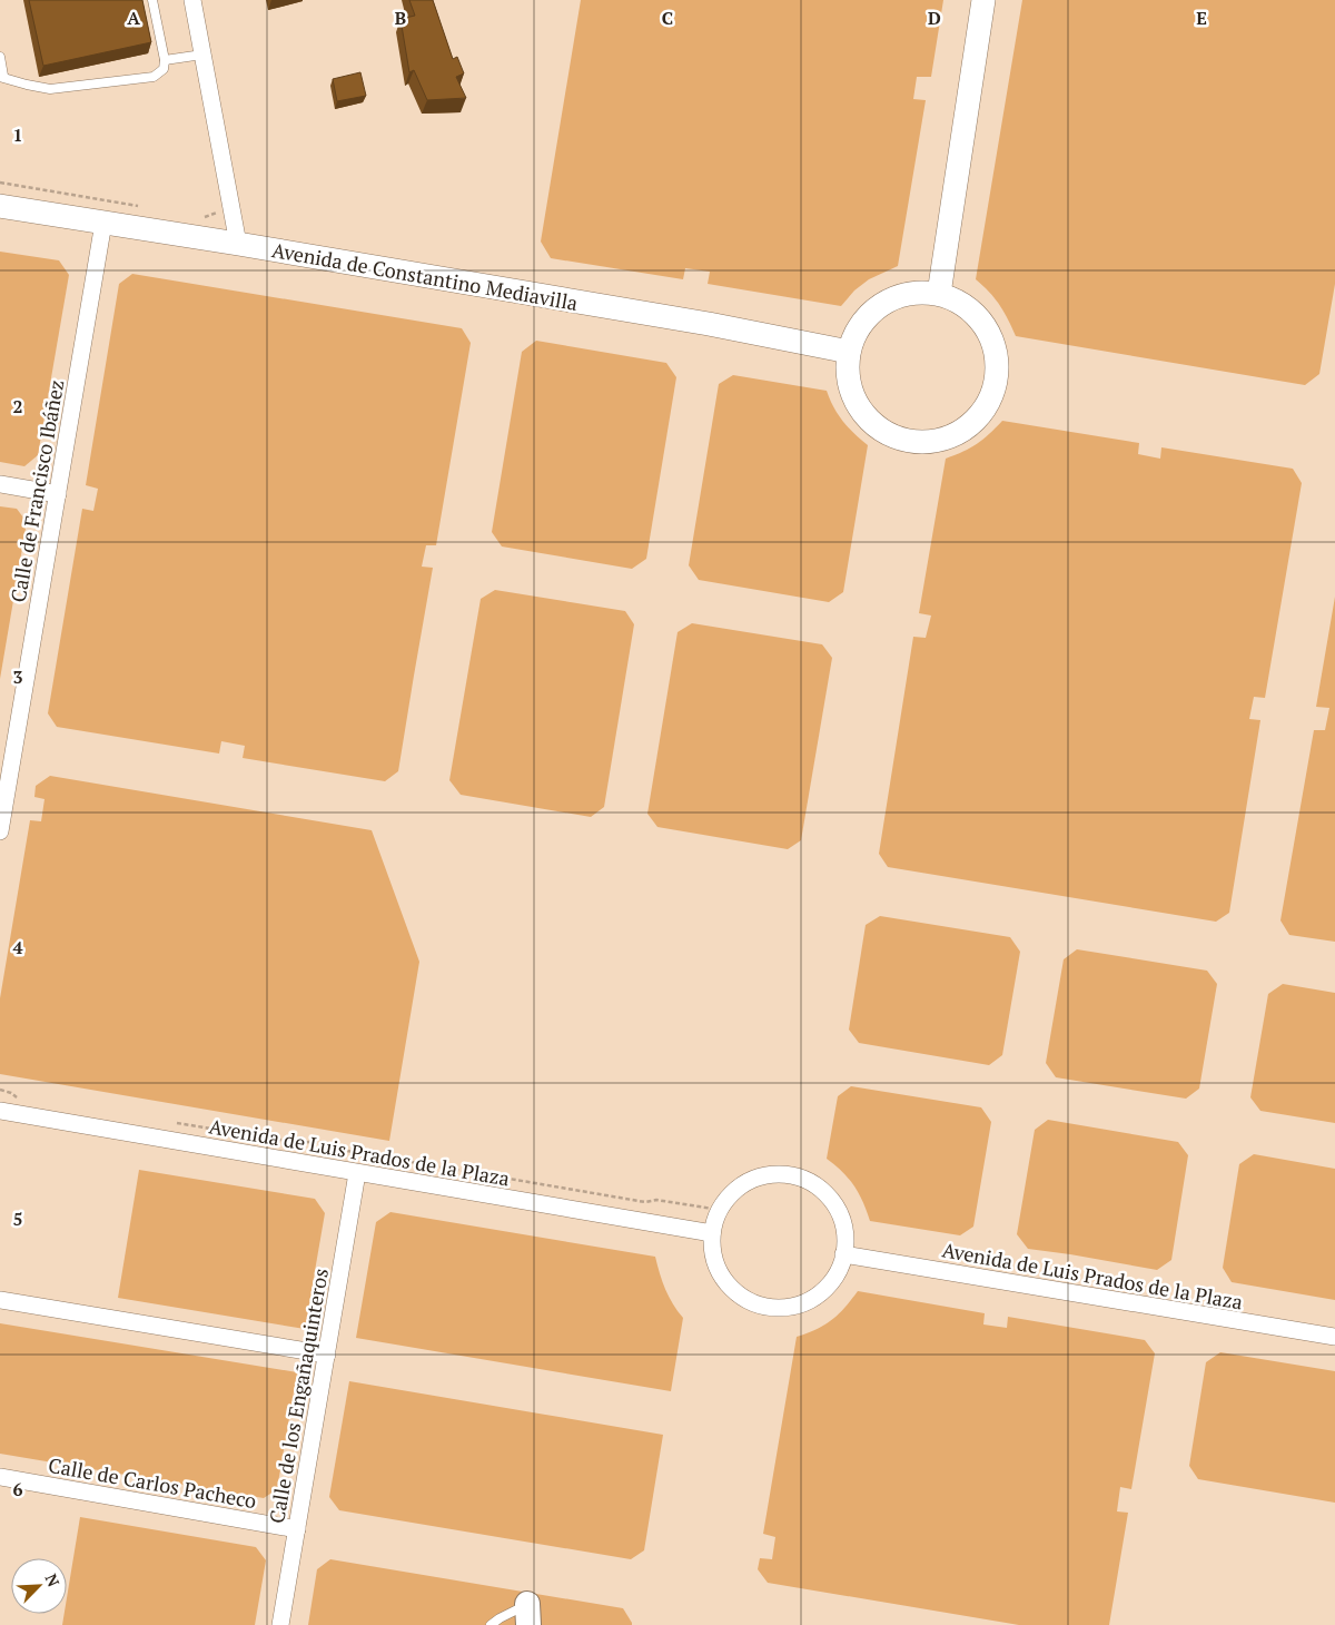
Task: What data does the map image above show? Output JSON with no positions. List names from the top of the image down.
{
  "streets": {
    "street": [
      "Avenida de Constantino Mediavilla",
      "Calle de Francisco Ibáñez",
      "Avenida de Luis Prados de la Plaza",
      "Calle de los Engañaquinteros",
      "Calle de Carlos Pacheco"
    ]
  },
  "crossings": [
    ["Avenida de Constantino Mediavilla", "Calle de Francisco Ibáñez"],
    ["Avenida de Luis Prados de la Plaza", "Calle de los Engañaquinteros"],
    ["Calle de los Engañaquinteros", "Calle de Carlos Pacheco"]
  ],
  "north": "top right",
  "grid": {
    "columns": [
      "A",
      "B",
      "C",
      "D",
      "E"
    ],
    "rows": [
      "1",
      "2",
      "3",
      "4",
      "5",
      "6"
    ]
  }
}
